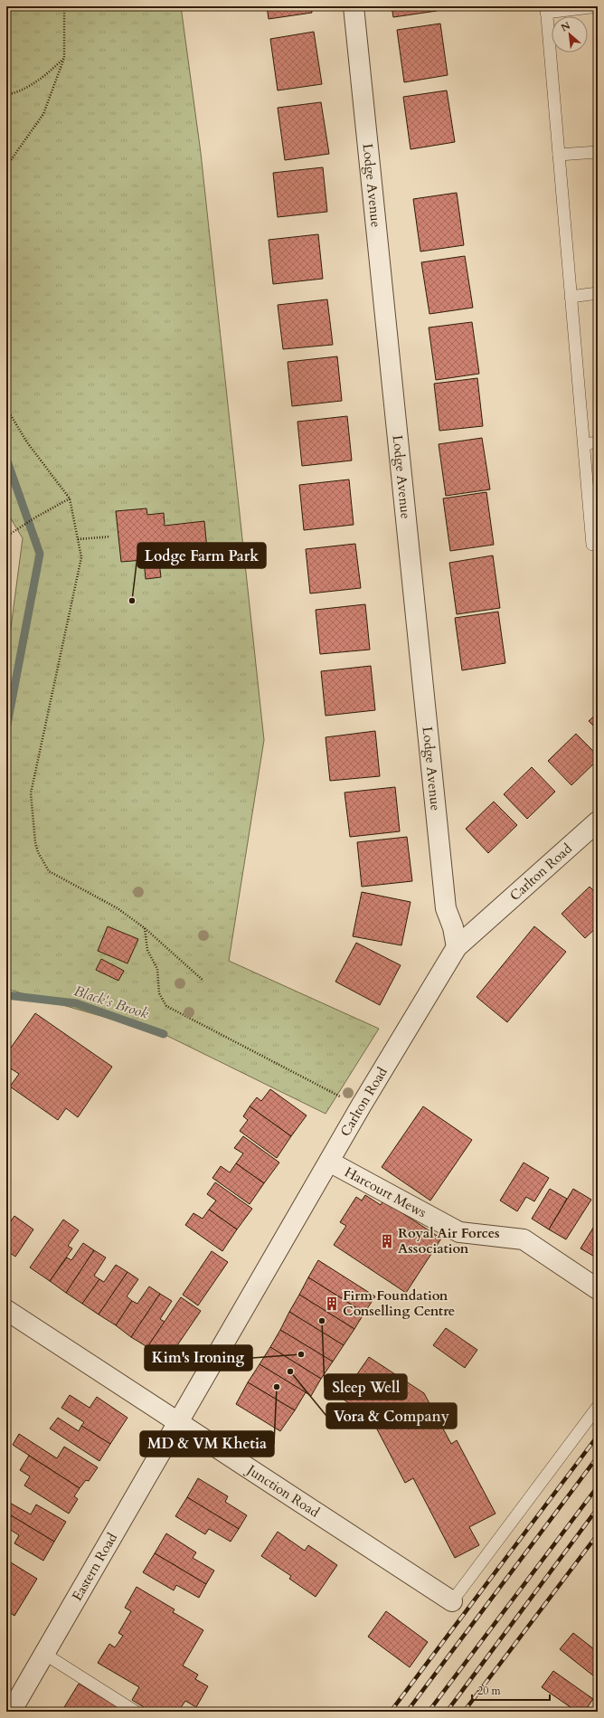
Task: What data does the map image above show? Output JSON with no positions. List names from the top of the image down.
{
  "streets": {
    "street": [
      "Lodge Avenue",
      "Carlton Road",
      "Harcourt Mews",
      "Junction Road",
      "Eastern Road"
    ]
  },
  "crossings": [
    ["Lodge Avenue", "Carlton Road"],
    ["Carlton Road", "Harcourt Mews"],
    ["Carlton Road", "Junction Road"],
    ["Carlton Road", "Eastern Road"],
    ["Junction Road", "Eastern Road"]
  ],
  "water": ["Black's Brook"],
  "places": {
    "other": [
      "Lodge Farm Park",
      "Sleep Well",
      "Kim's Ironing",
      "Vora & Company",
      "MD & VM Khetia"
    ],
    "building": ["Royal Air Forces Association", "Firm Foundation Conselling Centre"]
  },
  "scale_bar": "20 m",
  "north": "top left"
}
